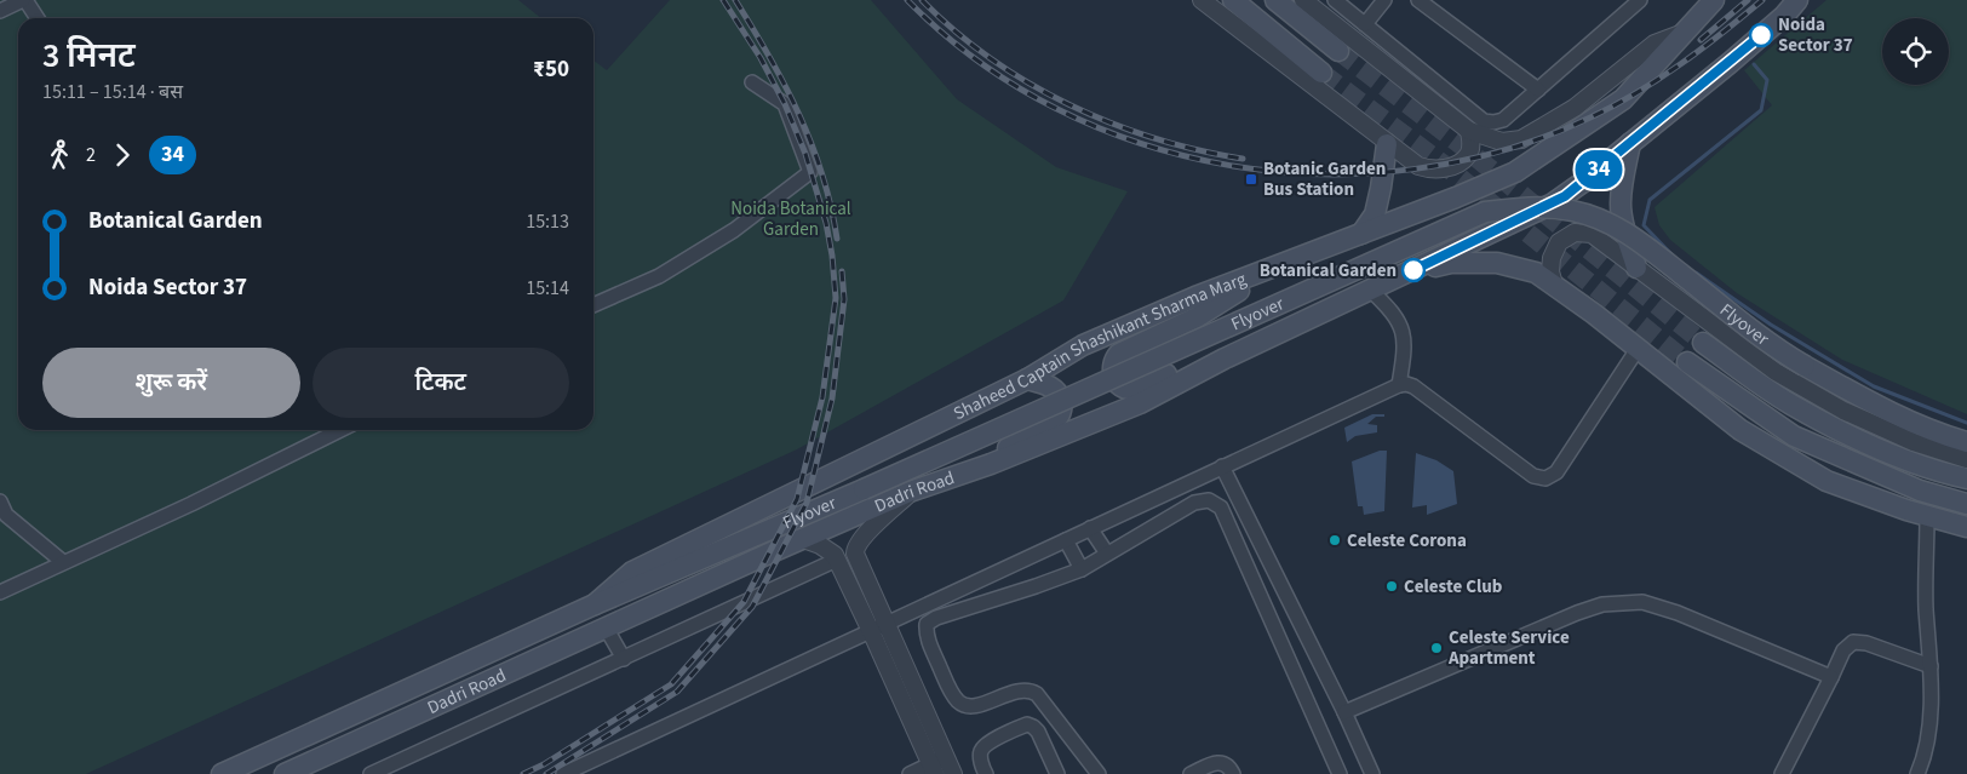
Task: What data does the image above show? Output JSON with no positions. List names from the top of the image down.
{
  "streets": {
    "main road": ["Flyover", "Shaheed Captain Shashikant Sharma Marg", "Dadri Road"]
  },
  "crossings": [
    ["Flyover", "Shaheed Captain Shashikant Sharma Marg"],
    ["Flyover", "Dadri Road"],
    ["Shaheed Captain Shashikant Sharma Marg", "Dadri Road"]
  ],
  "parks": ["Noida Botanical Garden"],
  "places": {
    "other": [
      "Noida Sector 37",
      "Botanical Garden",
      "Celeste Corona",
      "Celeste Club",
      "Celeste Service Apartment"
    ],
    "transit": ["Botanic Garden Bus Station"]
  },
  "lines": ["bus line 34"],
  "page": {
    "on_map": "34",
    "heading": ["3 मिनट", "15:11 – 15:14 · बस", "₹50"],
    "legs": ["2", "34"],
    "list": [
      {
        "name": "Botanical Garden",
        "value": "15:13"
      },
      {
        "name": "Noida Sector 37",
        "value": "15:14"
      }
    ],
    "buttons": ["शुरू करें", "टिकट"]
  }
}
